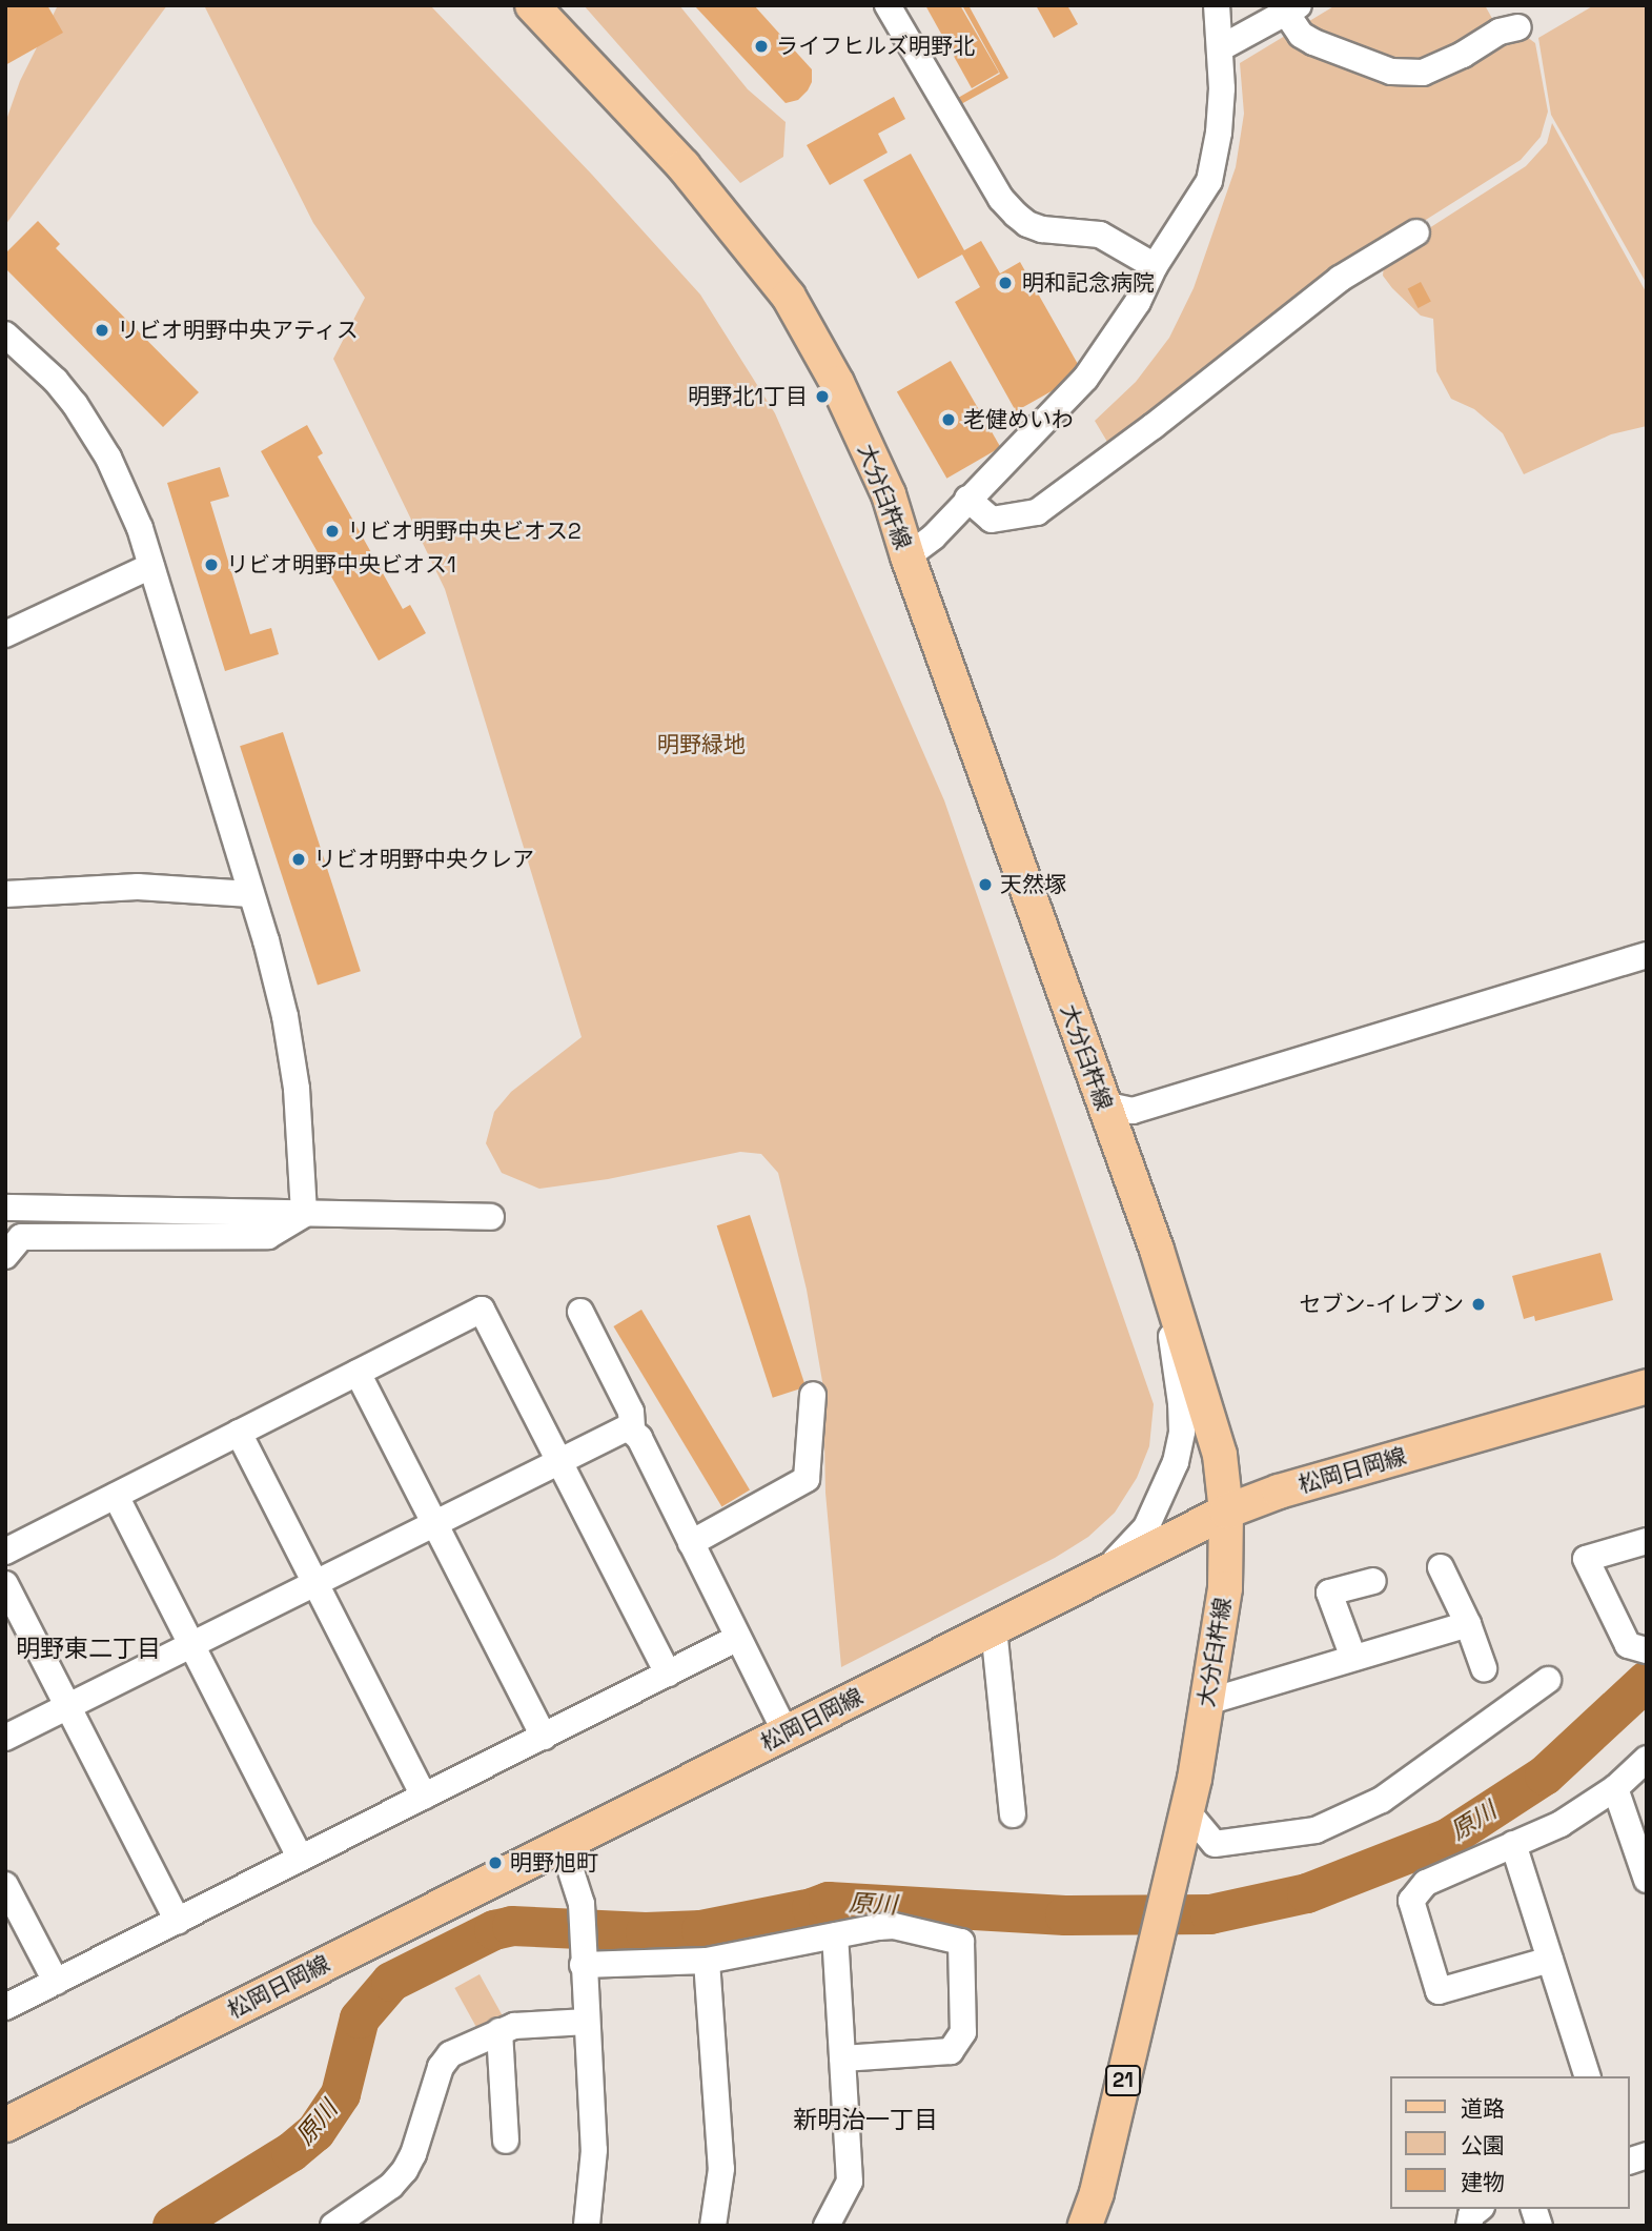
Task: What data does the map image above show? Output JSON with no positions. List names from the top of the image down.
{
  "streets": {
    "main road": ["大分臼杵線", "松岡日岡線", "21"]
  },
  "crossings": [
    ["大分臼杵線", "松岡日岡線"]
  ],
  "districts": ["明野東二丁目", "新明治一丁目"],
  "water": ["原川"],
  "parks": ["明野緑地"],
  "places": [
    "ライフヒルズ明野北",
    "明和記念病院",
    "リビオ明野中央アティス",
    "明野北1丁目",
    "老健めいわ",
    "リビオ明野中央ビオス2",
    "リビオ明野中央ビオス1",
    "リビオ明野中央クレア",
    "天然塚",
    "セブン-イレブン",
    "明野旭町"
  ],
  "legend": ["道路", "公園", "建物"]
}
